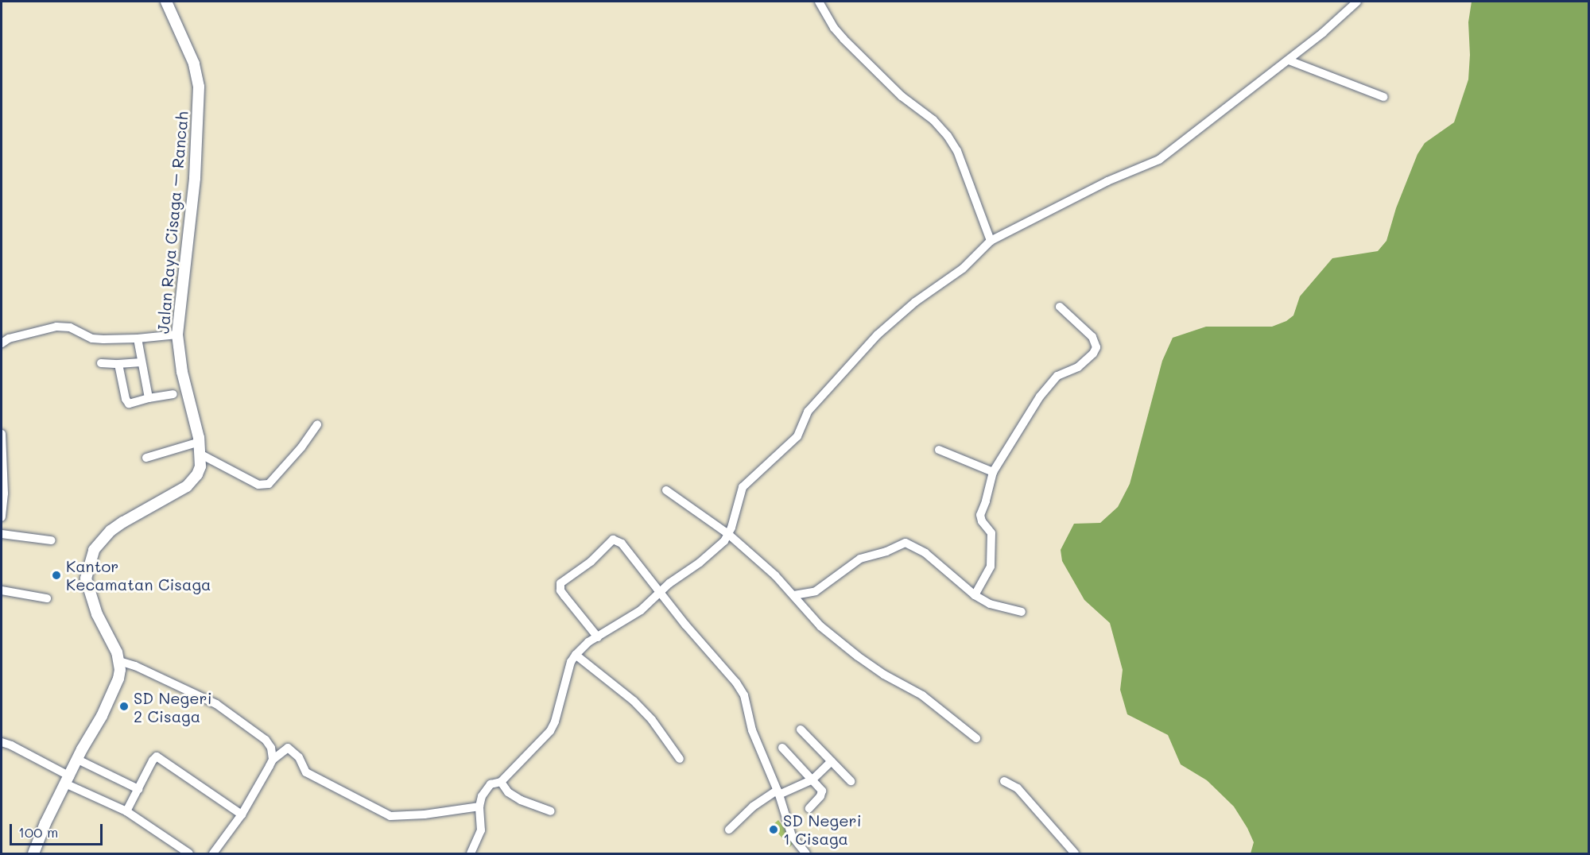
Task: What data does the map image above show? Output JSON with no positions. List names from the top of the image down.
{
  "streets": {
    "main road": ["Jalan Raya Cisaga – Rancah"]
  },
  "places": ["Kantor Kecamatan Cisaga", "SD Negeri 2 Cisaga", "SD Negeri 1 Cisaga"],
  "scale_bar": "100 m"
}
